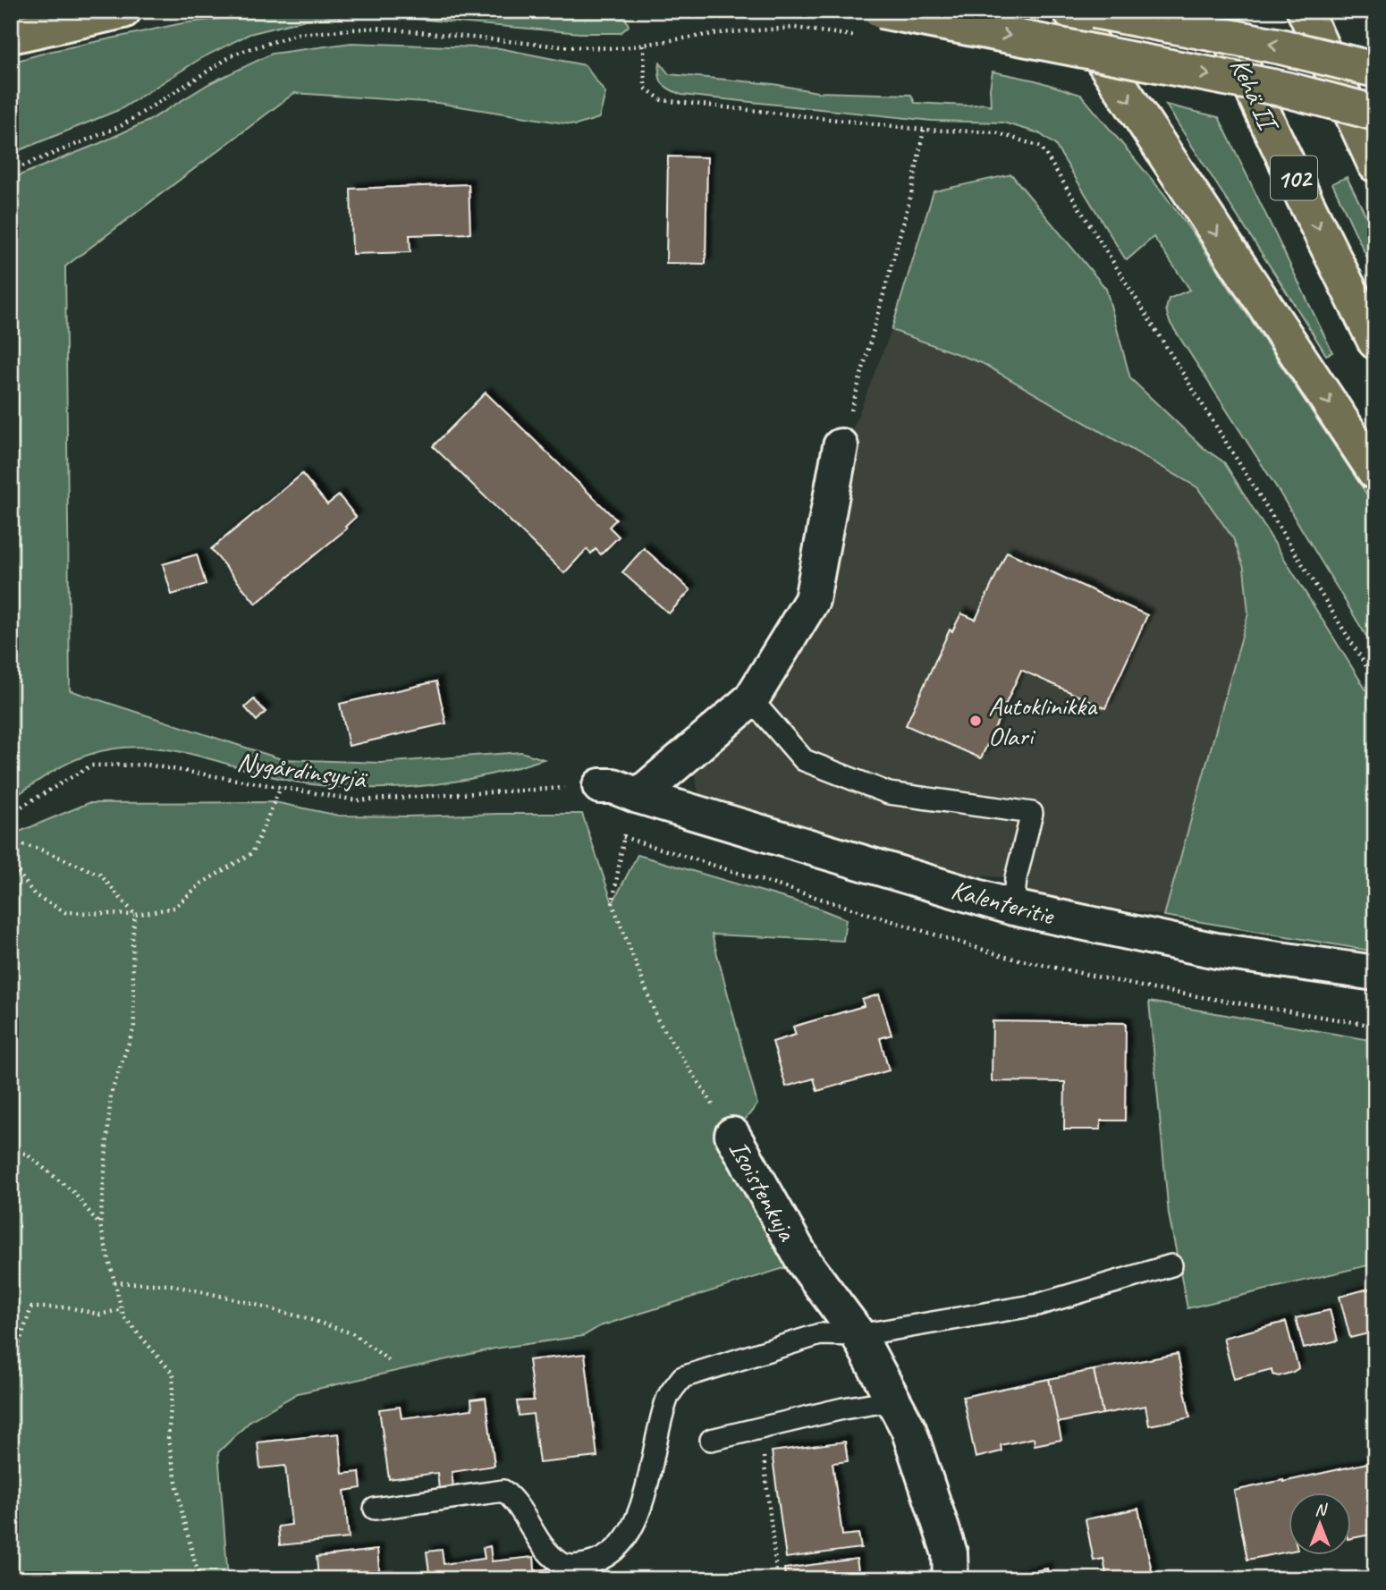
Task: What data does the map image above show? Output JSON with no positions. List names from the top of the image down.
{
  "streets": {
    "main road": ["Kehä II", "102"],
    "street": ["Kalenteritie", "Isoistenkuja"],
    "path": ["Nygårdinsyrjä"]
  },
  "crossings": [
    ["Nygårdinsyrjä", "Kalenteritie"],
    ["Kalenteritie", "Isoistenkuja"]
  ],
  "places": ["Autoklinikka Olari"],
  "north": "top"
}
